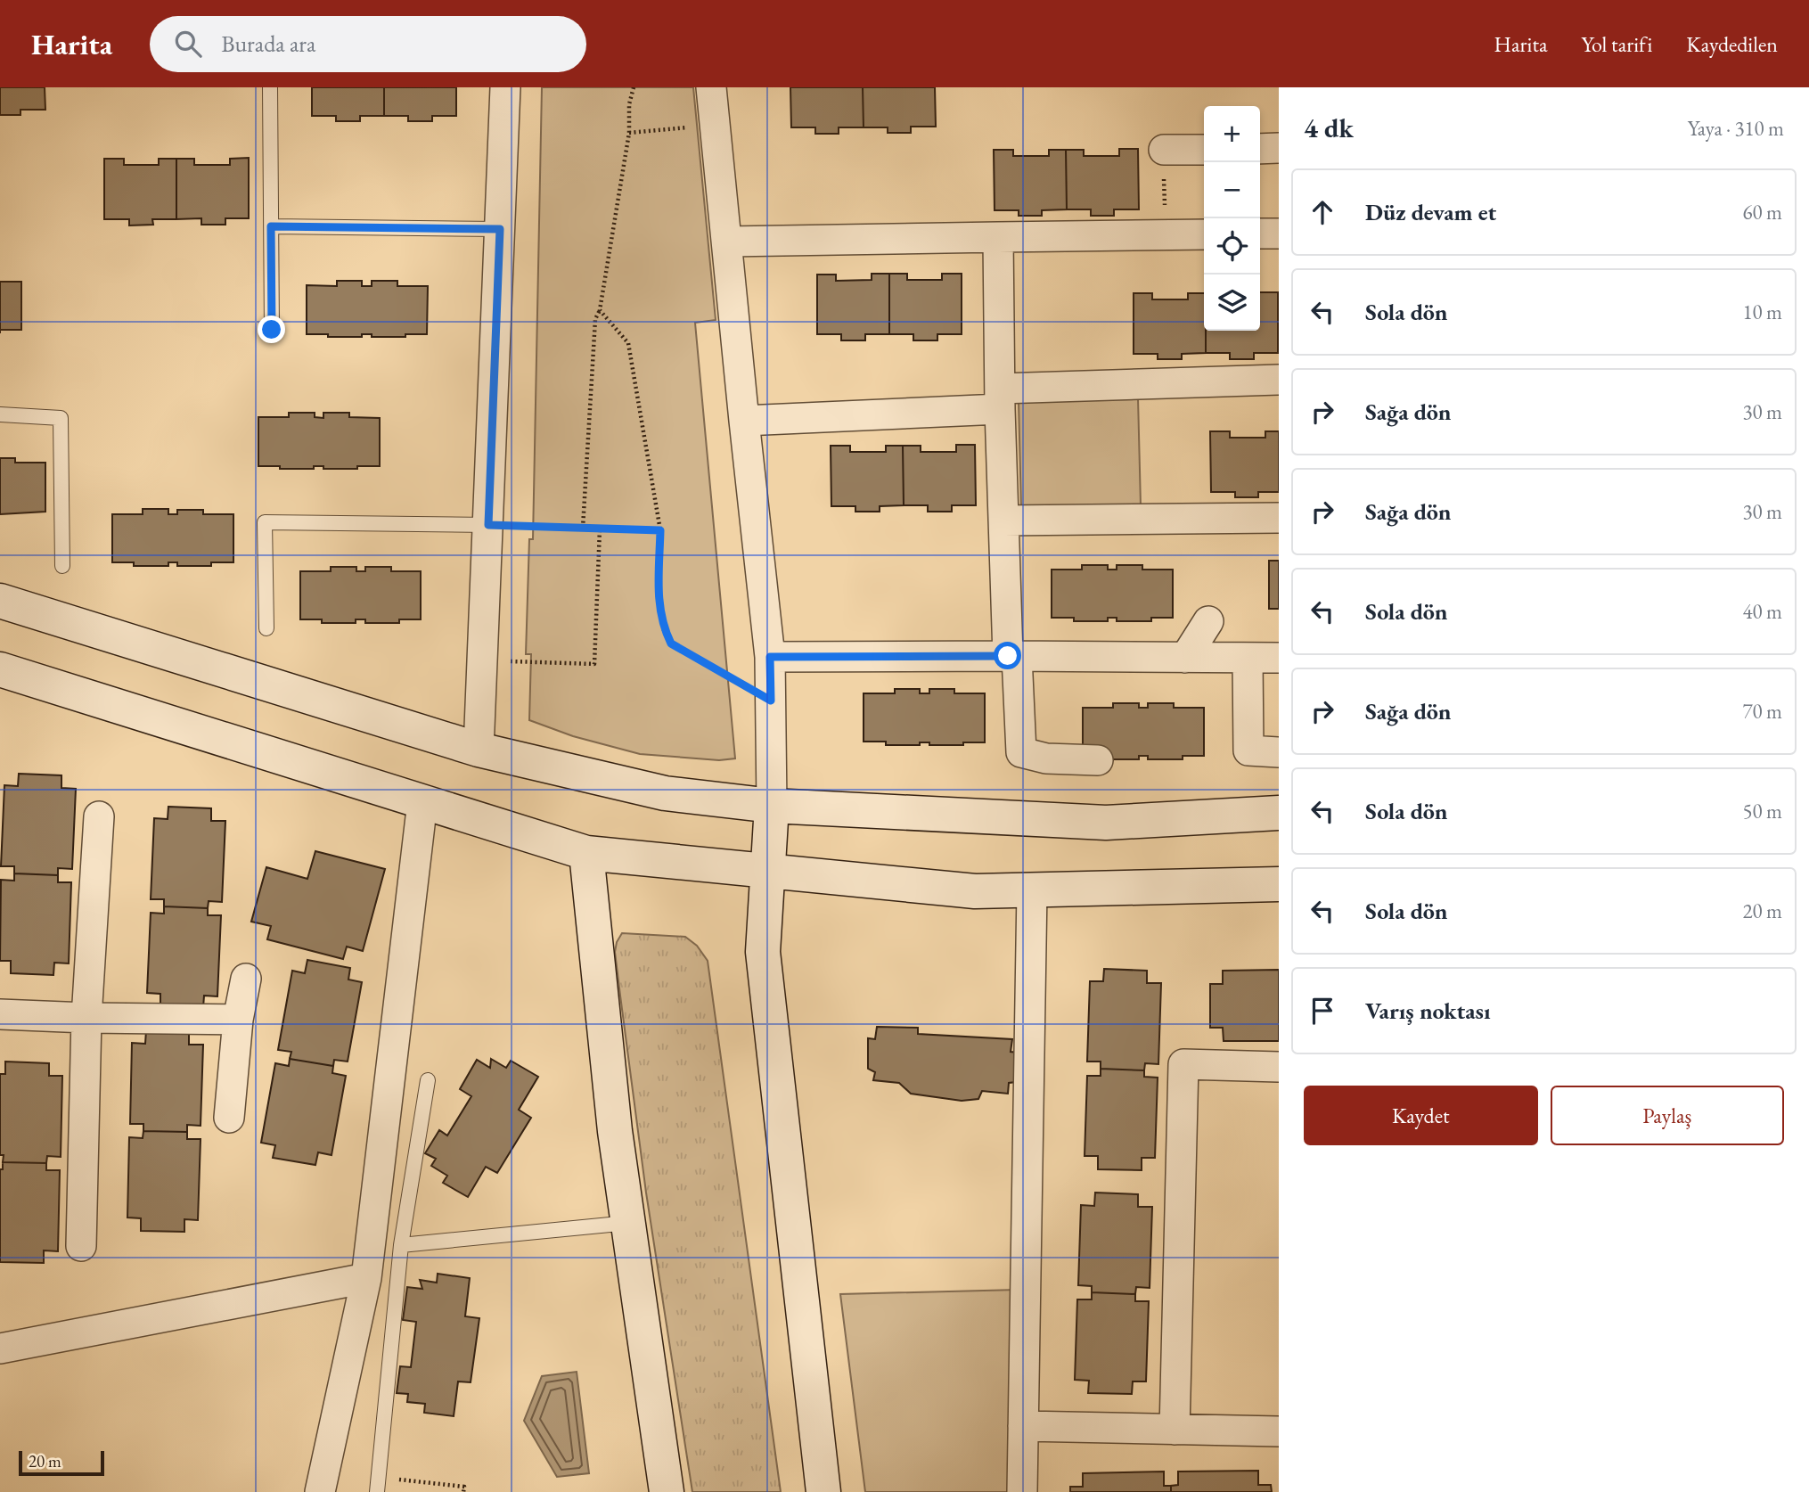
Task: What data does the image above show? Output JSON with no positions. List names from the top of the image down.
{
  "scale_bar": "20 m",
  "page": {
    "header": "Harita",
    "search": "Burada ara",
    "nav": ["Harita", "Yol tarifi", "Kaydedilen"],
    "heading": ["4 dk", "Yaya · 310 m"],
    "map_buttons": ["+", "−"],
    "list": [
      ["Düz devam et", "60 m"],
      ["Sola dön", "10 m"],
      ["Sağa dön", "30 m"],
      ["Sağa dön", "30 m"],
      ["Sola dön", "40 m"],
      ["Sağa dön", "70 m"],
      ["Sola dön", "50 m"],
      ["Sola dön", "20 m"],
      "Varış noktası"
    ],
    "buttons": ["Kaydet", "Paylaş"],
    "scale": "20 m"
  }
}
